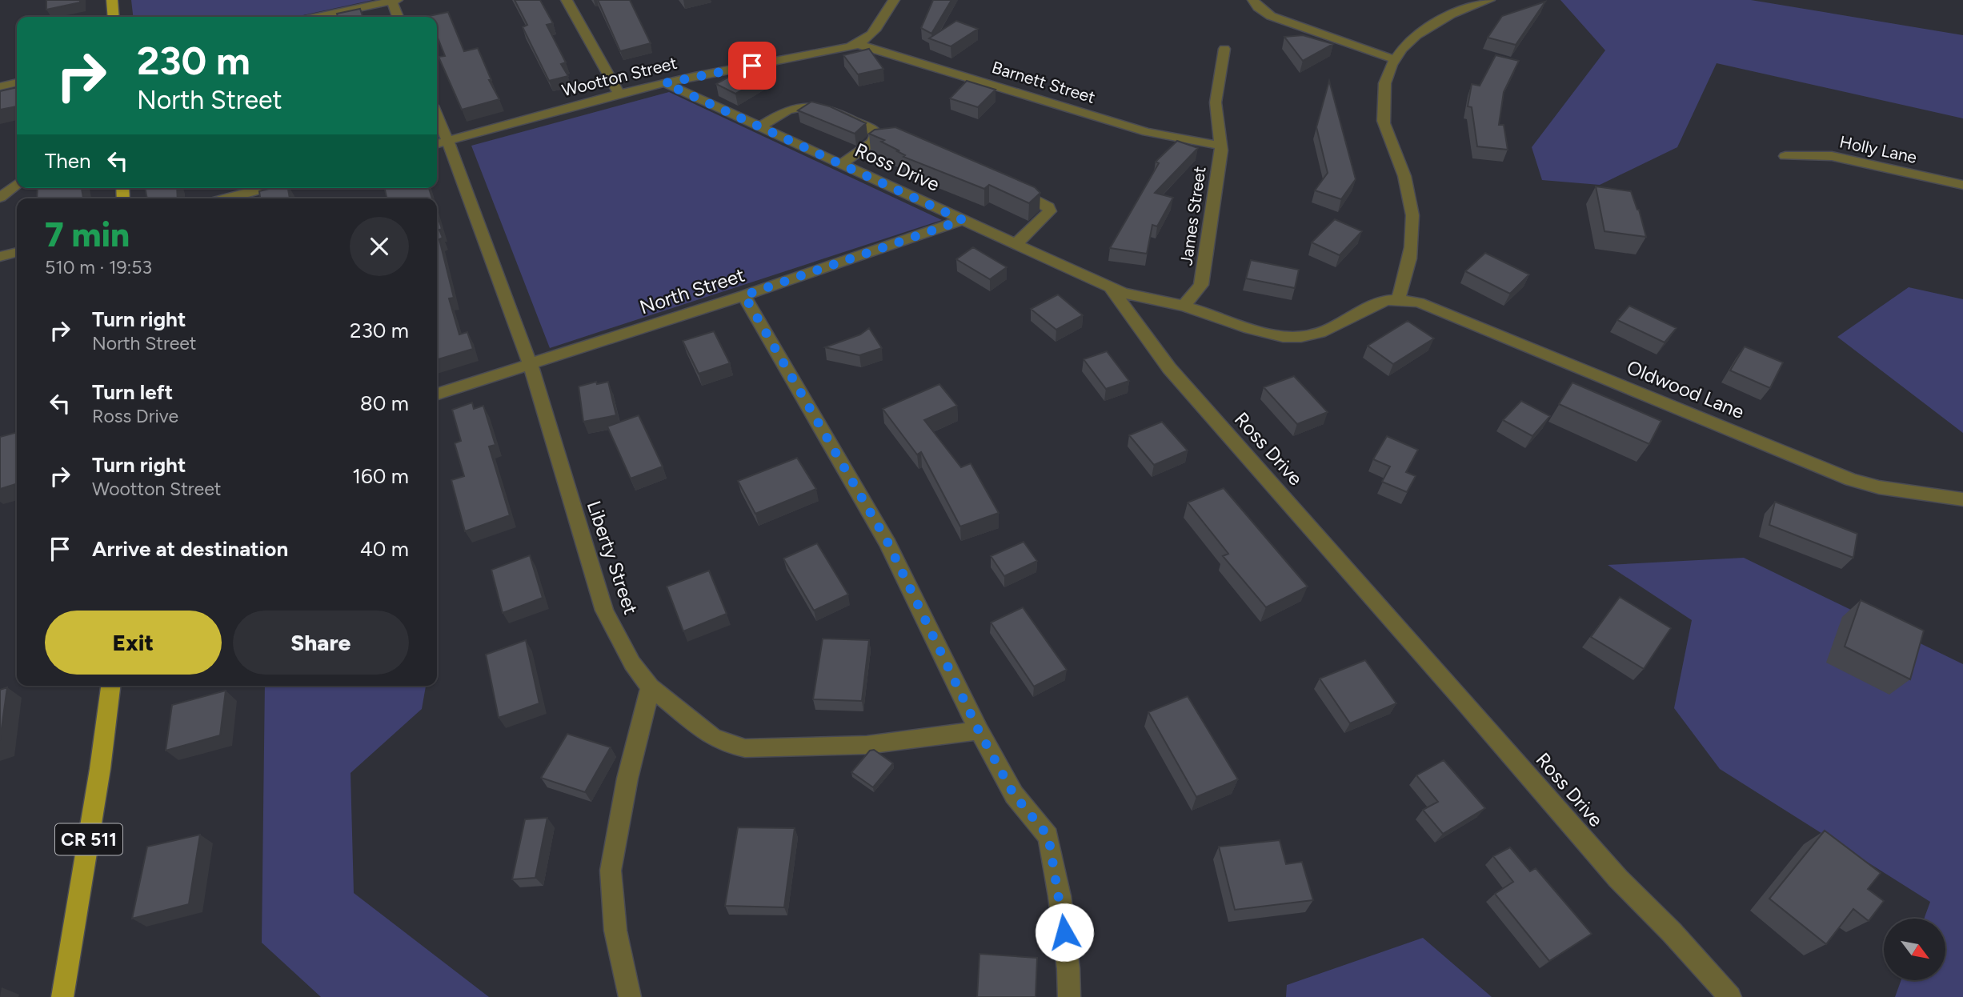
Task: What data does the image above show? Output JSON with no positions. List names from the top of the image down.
{
  "streets": {
    "main road": ["CR 511"],
    "street": [
      "Wootton Street",
      "Barnett Street",
      "Holly Lane",
      "Ross Drive",
      "James Street",
      "North Street",
      "Oldwood Lane",
      "Liberty Street"
    ]
  },
  "crossings": [
    ["Wootton Street", "Barnett Street"],
    ["Wootton Street", "Ross Drive"],
    ["Wootton Street", "Liberty Street"],
    ["Barnett Street", "James Street"],
    ["Ross Drive", "North Street"],
    ["North Street", "Liberty Street"]
  ],
  "north": "bottom right",
  "page": {
    "turn": ["230 m", "North Street"],
    "then": "Then",
    "heading": ["7 min", "510 m · 19:53"],
    "list": [
      {
        "name": "Turn right",
        "note": "North Street",
        "value": "230 m"
      },
      {
        "name": "Turn left",
        "note": "Ross Drive",
        "value": "80 m"
      },
      {
        "name": "Turn right",
        "note": "Wootton Street",
        "value": "160 m"
      },
      {
        "name": "Arrive at destination",
        "value": "40 m"
      }
    ],
    "buttons": ["Exit", "Share"]
  }
}
